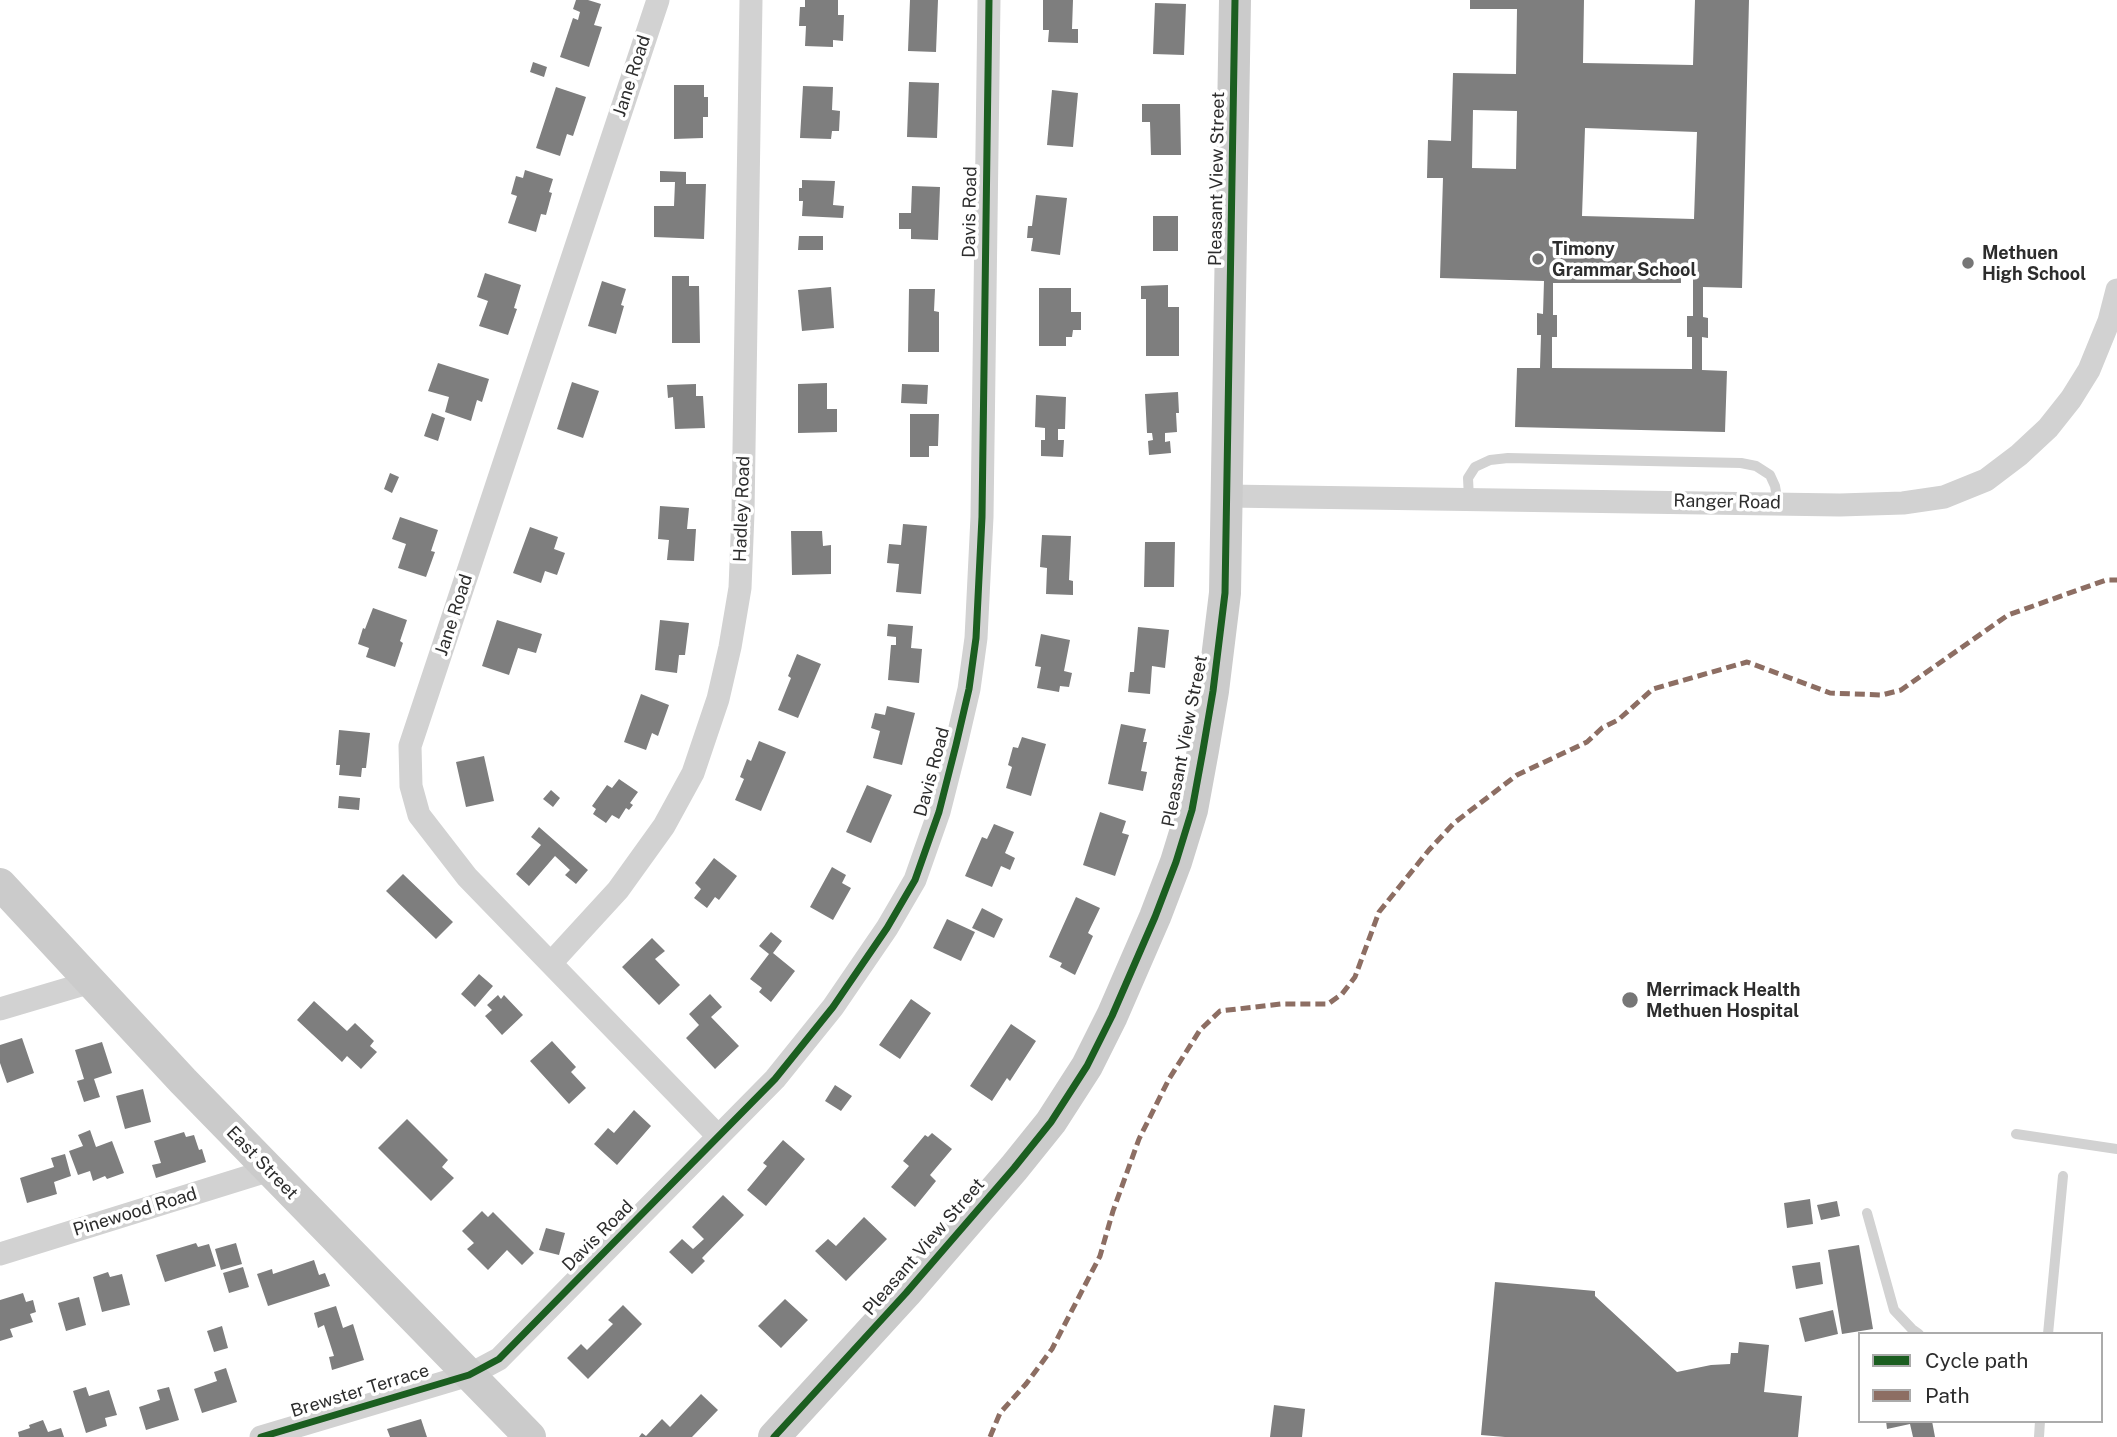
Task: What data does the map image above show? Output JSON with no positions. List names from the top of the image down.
{
  "streets": {
    "street": [
      "Jane Road",
      "Pleasant View Street",
      "Davis Road",
      "Ranger Road",
      "Hadley Road",
      "East Street",
      "Pinewood Road",
      "Brewster Terrace"
    ]
  },
  "crossings": [
    ["Jane Road", "Davis Road"],
    ["Jane Road", "Hadley Road"],
    ["Pleasant View Street", "Ranger Road"],
    ["Davis Road", "East Street"],
    ["Davis Road", "Brewster Terrace"],
    ["East Street", "Pinewood Road"],
    ["East Street", "Brewster Terrace"]
  ],
  "places": ["Timony Grammar School", "Methuen High School", "Merrimack Health Methuen Hospital"],
  "legend": ["Cycle path", "Path"]
}
